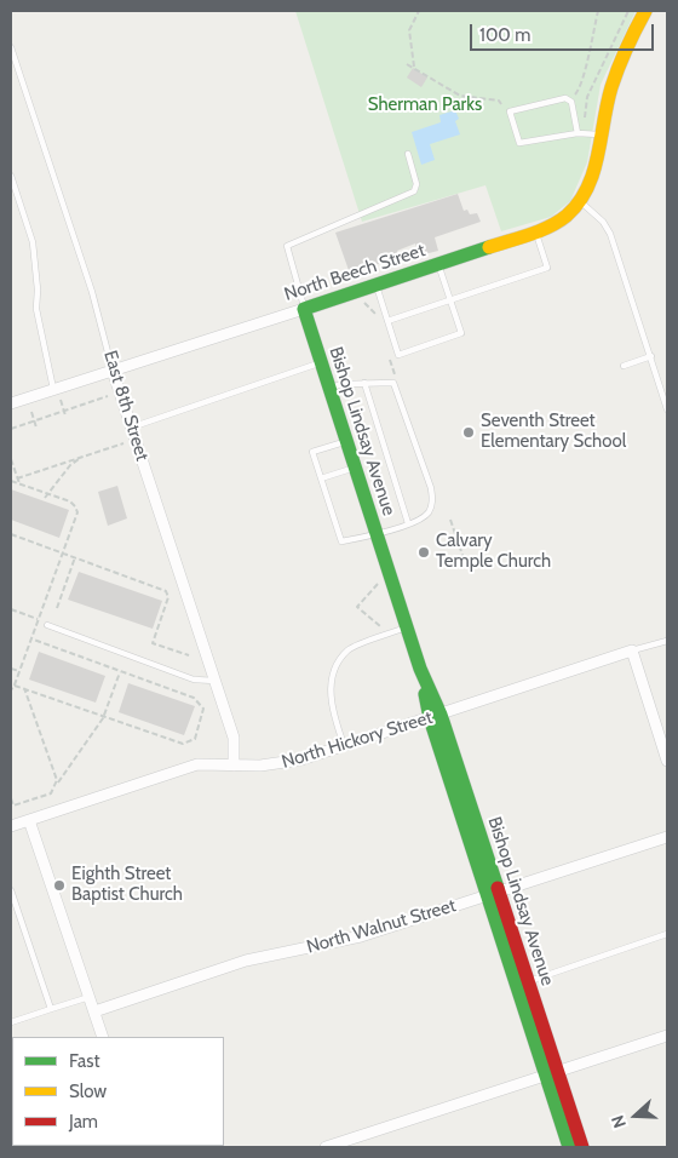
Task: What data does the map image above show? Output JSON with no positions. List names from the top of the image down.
{
  "streets": {
    "street": [
      "North Beech Street",
      "East 8th Street",
      "Bishop Lindsay Avenue",
      "North Hickory Street",
      "North Walnut Street"
    ]
  },
  "crossings": [
    ["North Beech Street", "East 8th Street"],
    ["North Beech Street", "Bishop Lindsay Avenue"],
    ["East 8th Street", "North Hickory Street"],
    ["Bishop Lindsay Avenue", "North Hickory Street"],
    ["Bishop Lindsay Avenue", "North Walnut Street"]
  ],
  "parks": ["Sherman Parks"],
  "places": ["Seventh Street Elementary School", "Calvary Temple Church", "Eighth Street Baptist Church"],
  "legend": ["Fast", "Slow", "Jam"],
  "scale_bar": "100 m",
  "north": "left"
}
